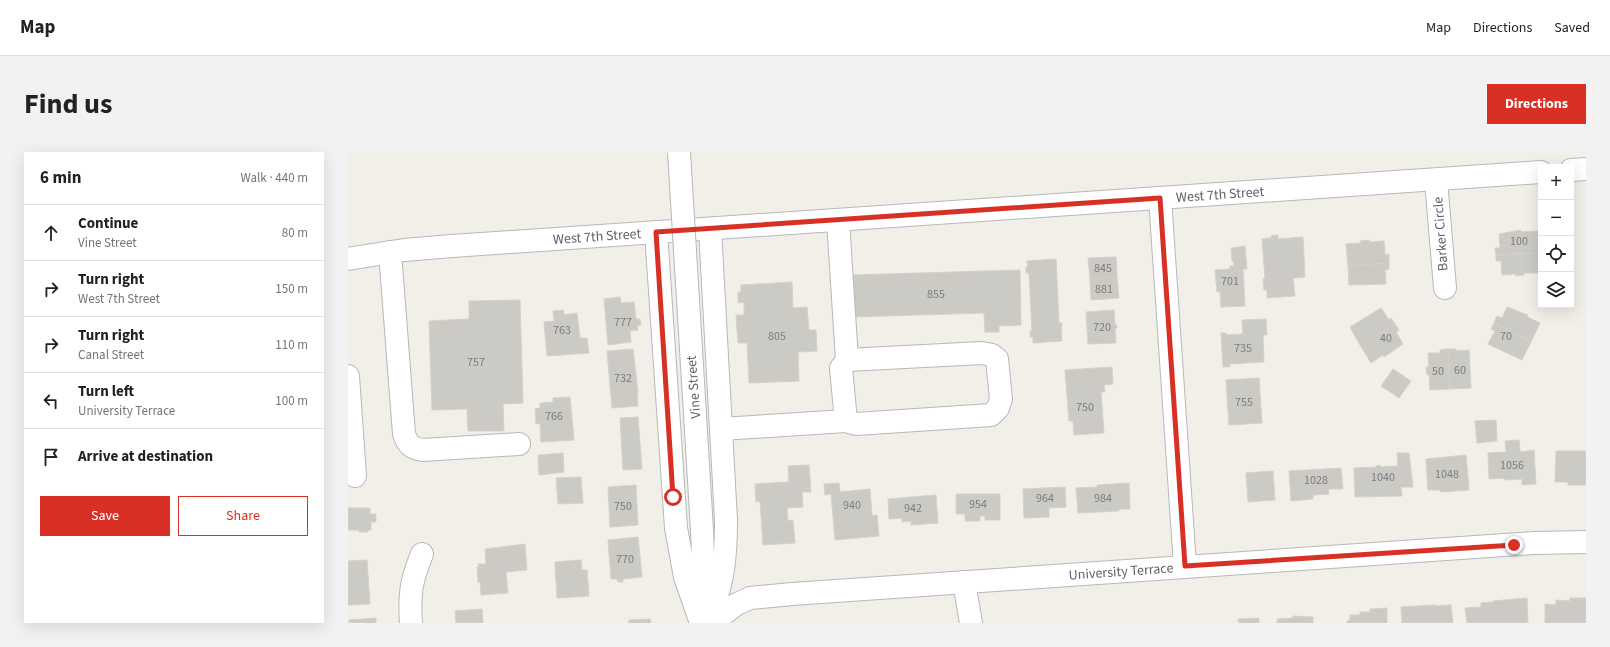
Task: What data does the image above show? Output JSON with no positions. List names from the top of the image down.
{
  "streets": {
    "street": [
      "West 7th Street",
      "Barker Circle",
      "Vine Street",
      "University Terrace"
    ]
  },
  "crossings": [
    ["West 7th Street", "Barker Circle"],
    ["West 7th Street", "Vine Street"]
  ],
  "house_numbers": [
    "100",
    "845",
    "701",
    "881",
    "855",
    "777",
    "720",
    "763",
    "805",
    "70",
    "40",
    "735",
    "757",
    "60",
    "50",
    "732",
    "755",
    "750",
    "766",
    "1056",
    "1048",
    "1040",
    "1028",
    "964",
    "984",
    "954",
    "940",
    "750",
    "942",
    "770"
  ],
  "page": {
    "header": "Map",
    "nav": ["Map", "Directions", "Saved"],
    "title": "Find us",
    "buttons": [
      "Directions",
      ["Save", "Share"]
    ],
    "heading": ["6 min", "Walk · 440 m"],
    "map_buttons": ["+", "−"],
    "list": [
      ["Continue", "Vine Street", "80 m"],
      ["Turn right", "West 7th Street", "150 m"],
      ["Turn right", "Canal Street", "110 m"],
      ["Turn left", "University Terrace", "100 m"],
      "Arrive at destination"
    ]
  }
}
